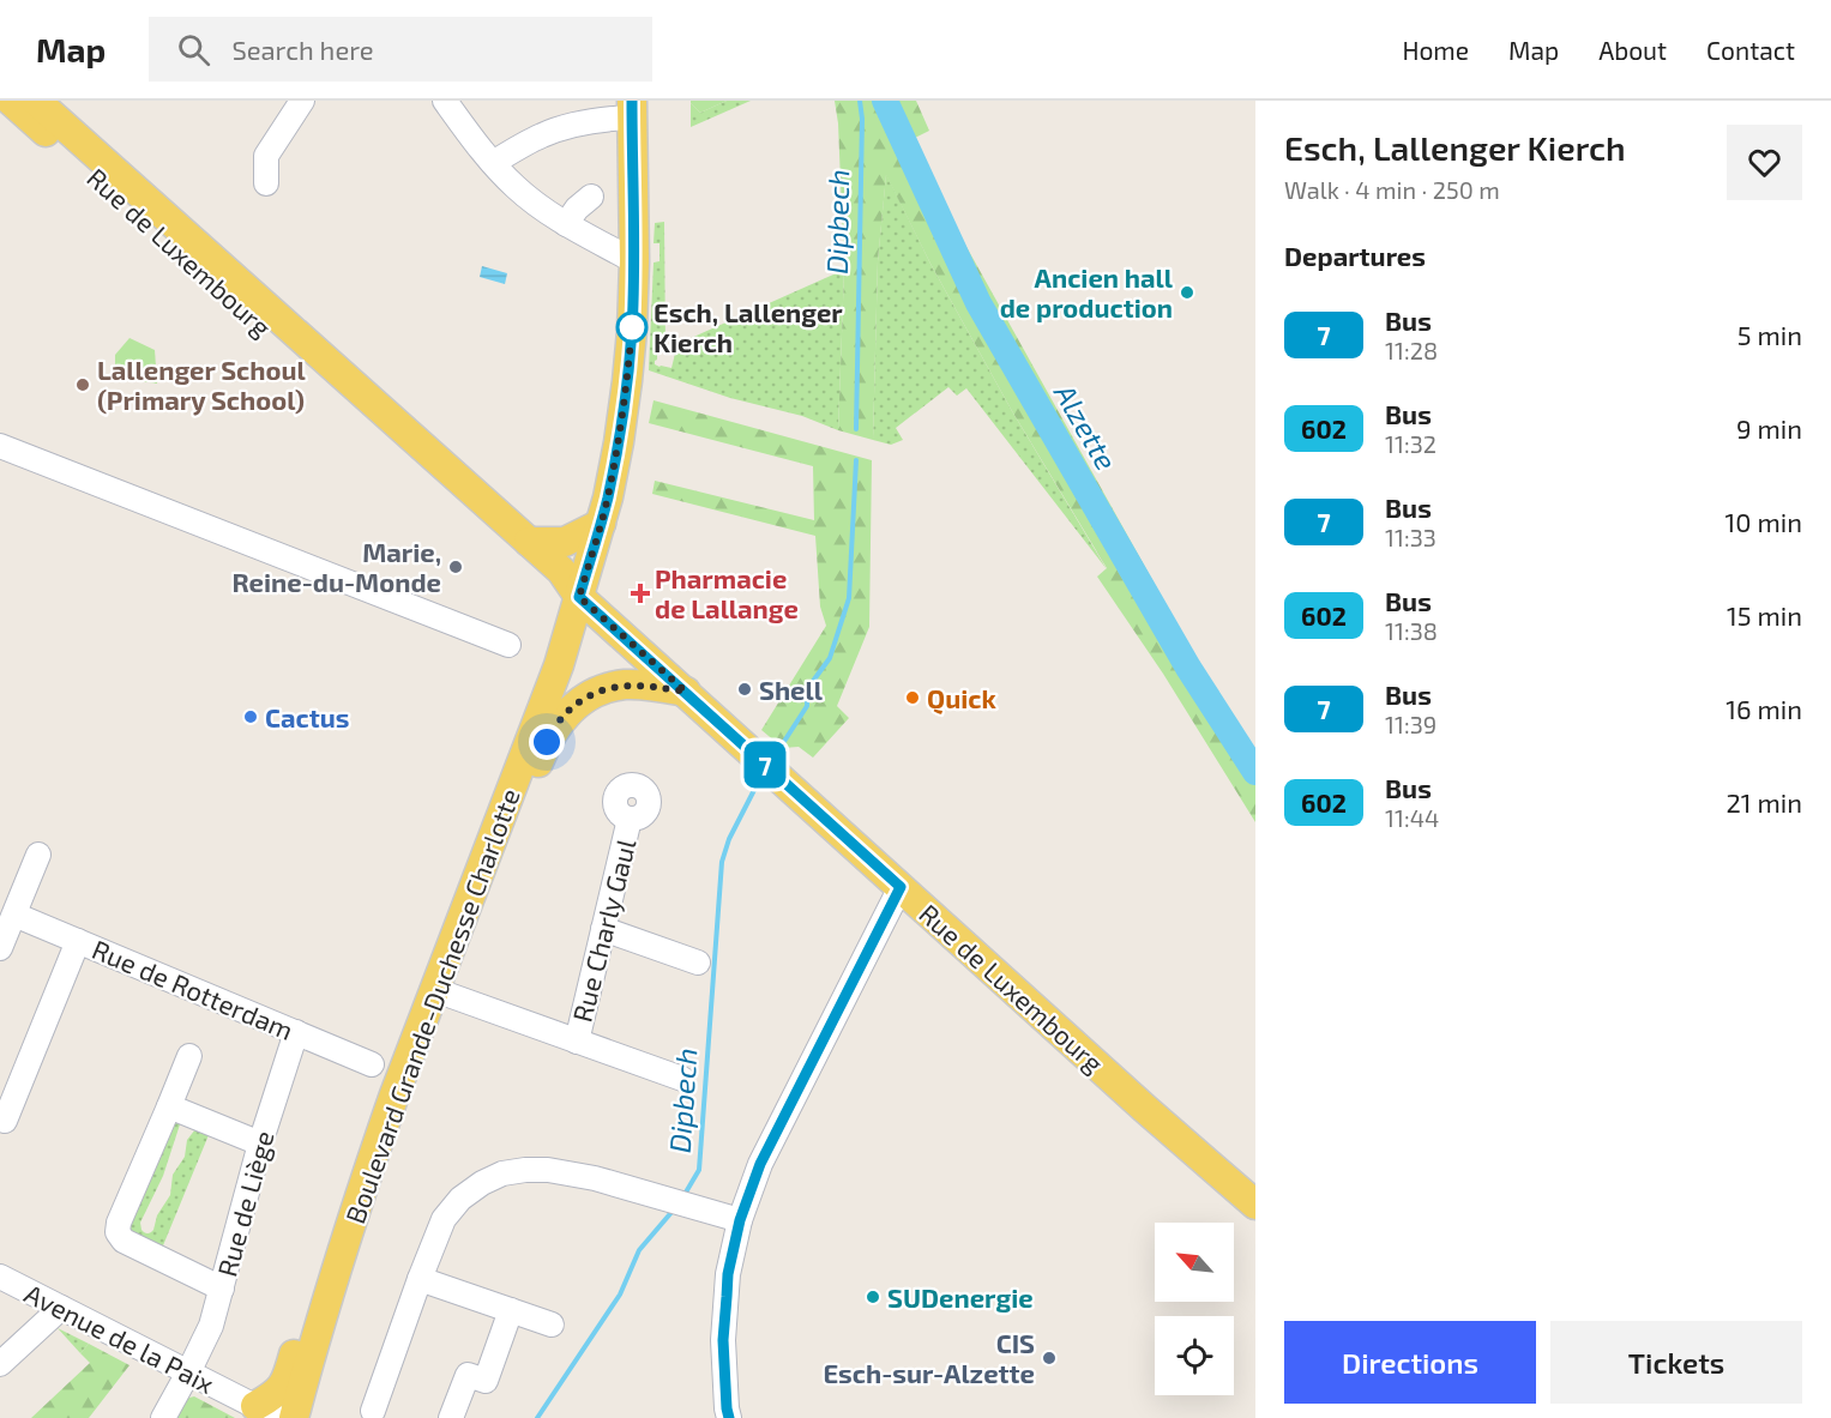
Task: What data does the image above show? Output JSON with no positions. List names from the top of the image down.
{
  "streets": {
    "main road": ["Rue de Luxembourg", "Boulevard Grande-Duchesse Charlotte"],
    "street": [
      "Rue Charly Gaul",
      "Rue de Rotterdam",
      "Rue de Liège",
      "Avenue de la Paix"
    ]
  },
  "crossings": [
    ["Rue de Luxembourg", "Boulevard Grande-Duchesse Charlotte"],
    ["Rue de Rotterdam", "Rue de Liège"],
    ["Rue de Liège", "Avenue de la Paix"]
  ],
  "water": ["Dipbech", "Alzette"],
  "places": {
    "other": [
      "Ancien hall de production",
      "Esch, Lallenger Kierch",
      "Lallenger Schoul (Primary School)",
      "Marie, Reine-du-Monde",
      "Shell",
      "Quick",
      "Cactus",
      "SUDenergie",
      "CIS Esch-sur-Alzette"
    ],
    "health": ["Pharmacie de Lallange"]
  },
  "lines": ["bus line 7"],
  "north": "top left",
  "page": {
    "header": "Map",
    "search": "Search here",
    "nav": [
      "Home",
      "Map",
      "About",
      "Contact"
    ],
    "on_map": "7",
    "heading": [
      ["Esch, Lallenger Kierch", "Walk · 4 min · 250 m"],
      "Departures"
    ],
    "list": [
      {
        "mark": "7",
        "name": "Bus",
        "note": "11:28",
        "value": "5 min"
      },
      {
        "mark": "602",
        "name": "Bus",
        "note": "11:32",
        "value": "9 min"
      },
      {
        "mark": "7",
        "name": "Bus",
        "note": "11:33",
        "value": "10 min"
      },
      {
        "mark": "602",
        "name": "Bus",
        "note": "11:38",
        "value": "15 min"
      },
      {
        "mark": "7",
        "name": "Bus",
        "note": "11:39",
        "value": "16 min"
      },
      {
        "mark": "602",
        "name": "Bus",
        "note": "11:44",
        "value": "21 min"
      }
    ],
    "buttons": ["Directions", "Tickets"]
  }
}
